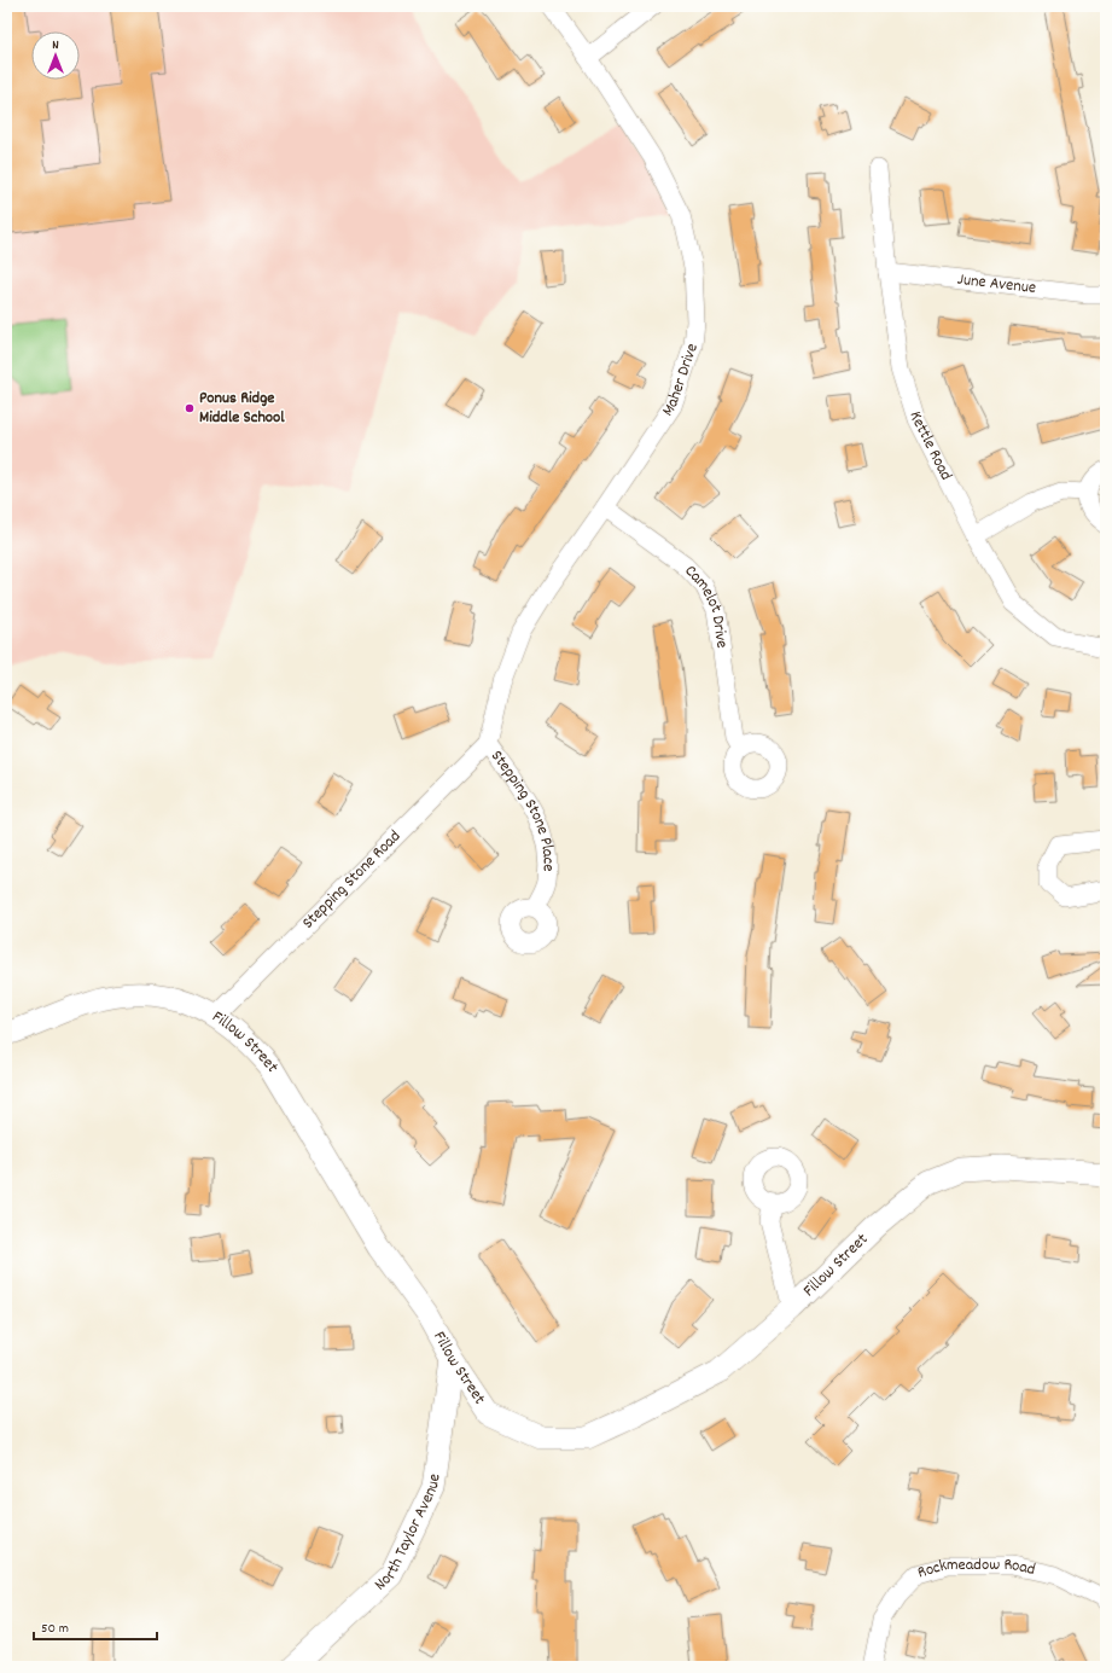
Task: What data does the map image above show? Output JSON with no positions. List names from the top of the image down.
{
  "streets": {
    "street": [
      "June Avenue",
      "Maher Drive",
      "Kettle Road",
      "Camelot Drive",
      "Stepping Stone Place",
      "Stepping Stone Road",
      "Fillow Street",
      "North Taylor Avenue",
      "Rockmeadow Road"
    ]
  },
  "crossings": [
    ["June Avenue", "Kettle Road"],
    ["Maher Drive", "Camelot Drive"],
    ["Maher Drive", "Stepping Stone Place"],
    ["Maher Drive", "Stepping Stone Road"],
    ["Stepping Stone Place", "Stepping Stone Road"],
    ["Stepping Stone Road", "Fillow Street"],
    ["Fillow Street", "North Taylor Avenue"]
  ],
  "places": ["Ponus Ridge Middle School"],
  "scale_bar": "50 m",
  "north": "top"
}
